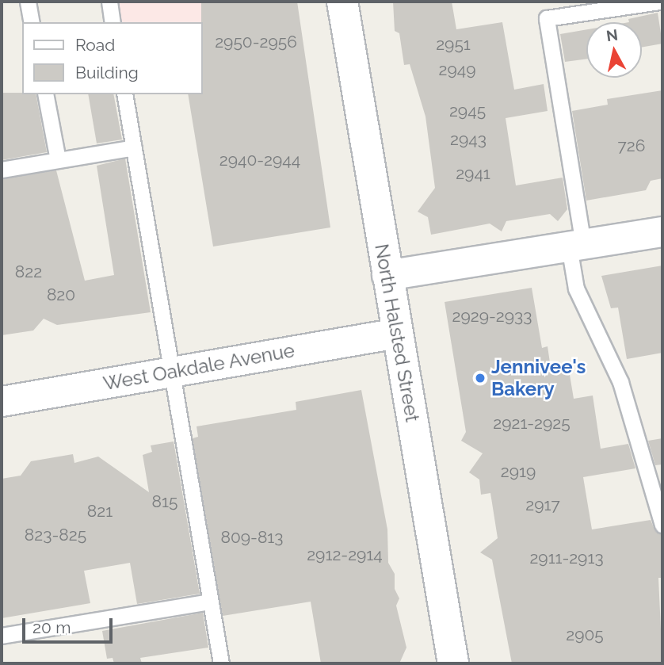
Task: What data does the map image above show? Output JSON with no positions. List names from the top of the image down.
{
  "streets": {
    "main road": ["North Halsted Street"],
    "street": ["West Oakdale Avenue"]
  },
  "crossings": [
    ["North Halsted Street", "West Oakdale Avenue"]
  ],
  "places": ["Jennivee's Bakery"],
  "house_numbers": [
    "2950-2956",
    "2951",
    "2949",
    "2945",
    "2943",
    "726",
    "2940-2944",
    "2941",
    "822",
    "820",
    "2929-2933",
    "2921-2925",
    "2919",
    "815",
    "2917",
    "821",
    "823-825",
    "809-813",
    "2912-2914",
    "2911-2913",
    "2905"
  ],
  "legend": ["Road", "Building"],
  "scale_bar": "20 m",
  "north": "top"
}
